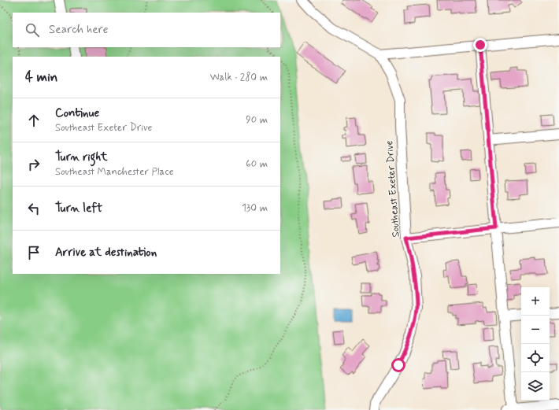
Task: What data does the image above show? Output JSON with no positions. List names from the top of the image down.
{
  "streets": {
    "street": ["Southeast Exeter Drive"]
  },
  "page": {
    "search": "Search here",
    "heading": ["4 min", "Walk · 280 m"],
    "list": [
      ["Continue", "Southeast Exeter Drive", "90 m"],
      ["Turn right", "Southeast Manchester Place", "60 m"],
      ["Turn left", "130 m"],
      "Arrive at destination"
    ],
    "map_buttons": ["+", "−"]
  }
}
